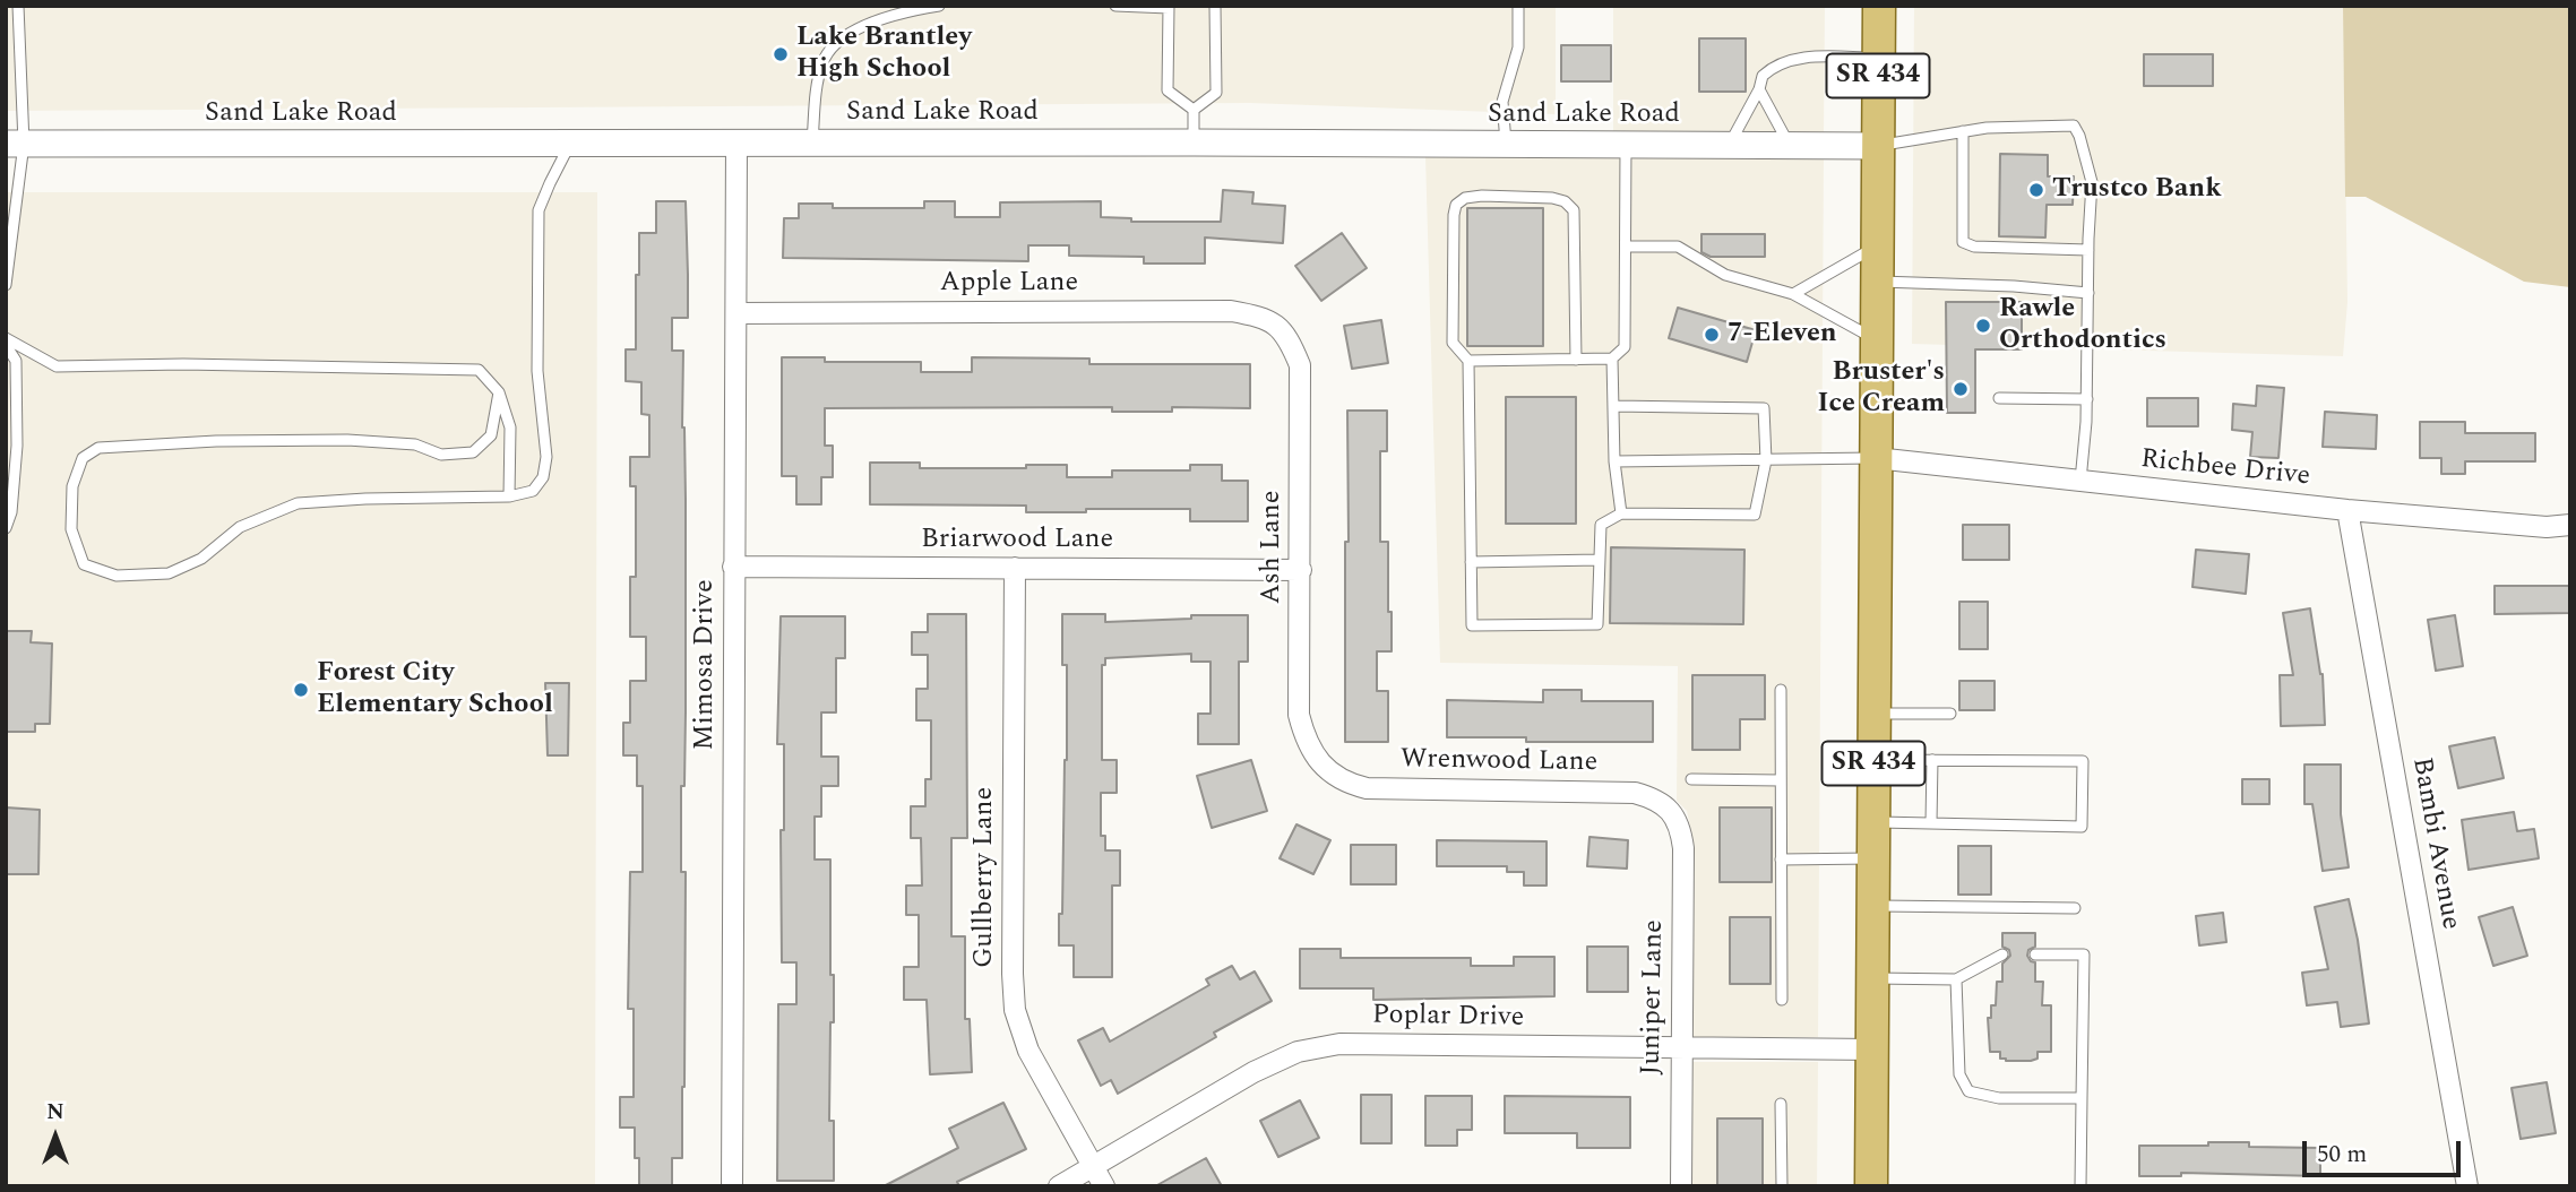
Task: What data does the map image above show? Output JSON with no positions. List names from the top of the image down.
{
  "streets": {
    "main road": ["SR 434"],
    "street": [
      "Sand Lake Road",
      "Apple Lane",
      "Richbee Drive",
      "Briarwood Lane",
      "Ash Lane",
      "Mimosa Drive",
      "Wrenwood Lane",
      "Bambi Avenue",
      "Gullberry Lane",
      "Juniper Lane",
      "Poplar Drive"
    ]
  },
  "crossings": [
    ["SR 434", "Sand Lake Road"],
    ["SR 434", "Richbee Drive"],
    ["SR 434", "Poplar Drive"],
    ["Sand Lake Road", "Mimosa Drive"],
    ["Apple Lane", "Ash Lane"],
    ["Apple Lane", "Mimosa Drive"],
    ["Richbee Drive", "Bambi Avenue"],
    ["Briarwood Lane", "Ash Lane"],
    ["Briarwood Lane", "Mimosa Drive"],
    ["Briarwood Lane", "Gullberry Lane"],
    ["Ash Lane", "Wrenwood Lane"],
    ["Wrenwood Lane", "Juniper Lane"],
    ["Gullberry Lane", "Poplar Drive"],
    ["Juniper Lane", "Poplar Drive"]
  ],
  "places": [
    "Lake Brantley High School",
    "Trustco Bank",
    "Rawle Orthodontics",
    "7-Eleven",
    "Bruster's Ice Cream",
    "Forest City Elementary School"
  ],
  "scale_bar": "50 m",
  "north": "top"
}
